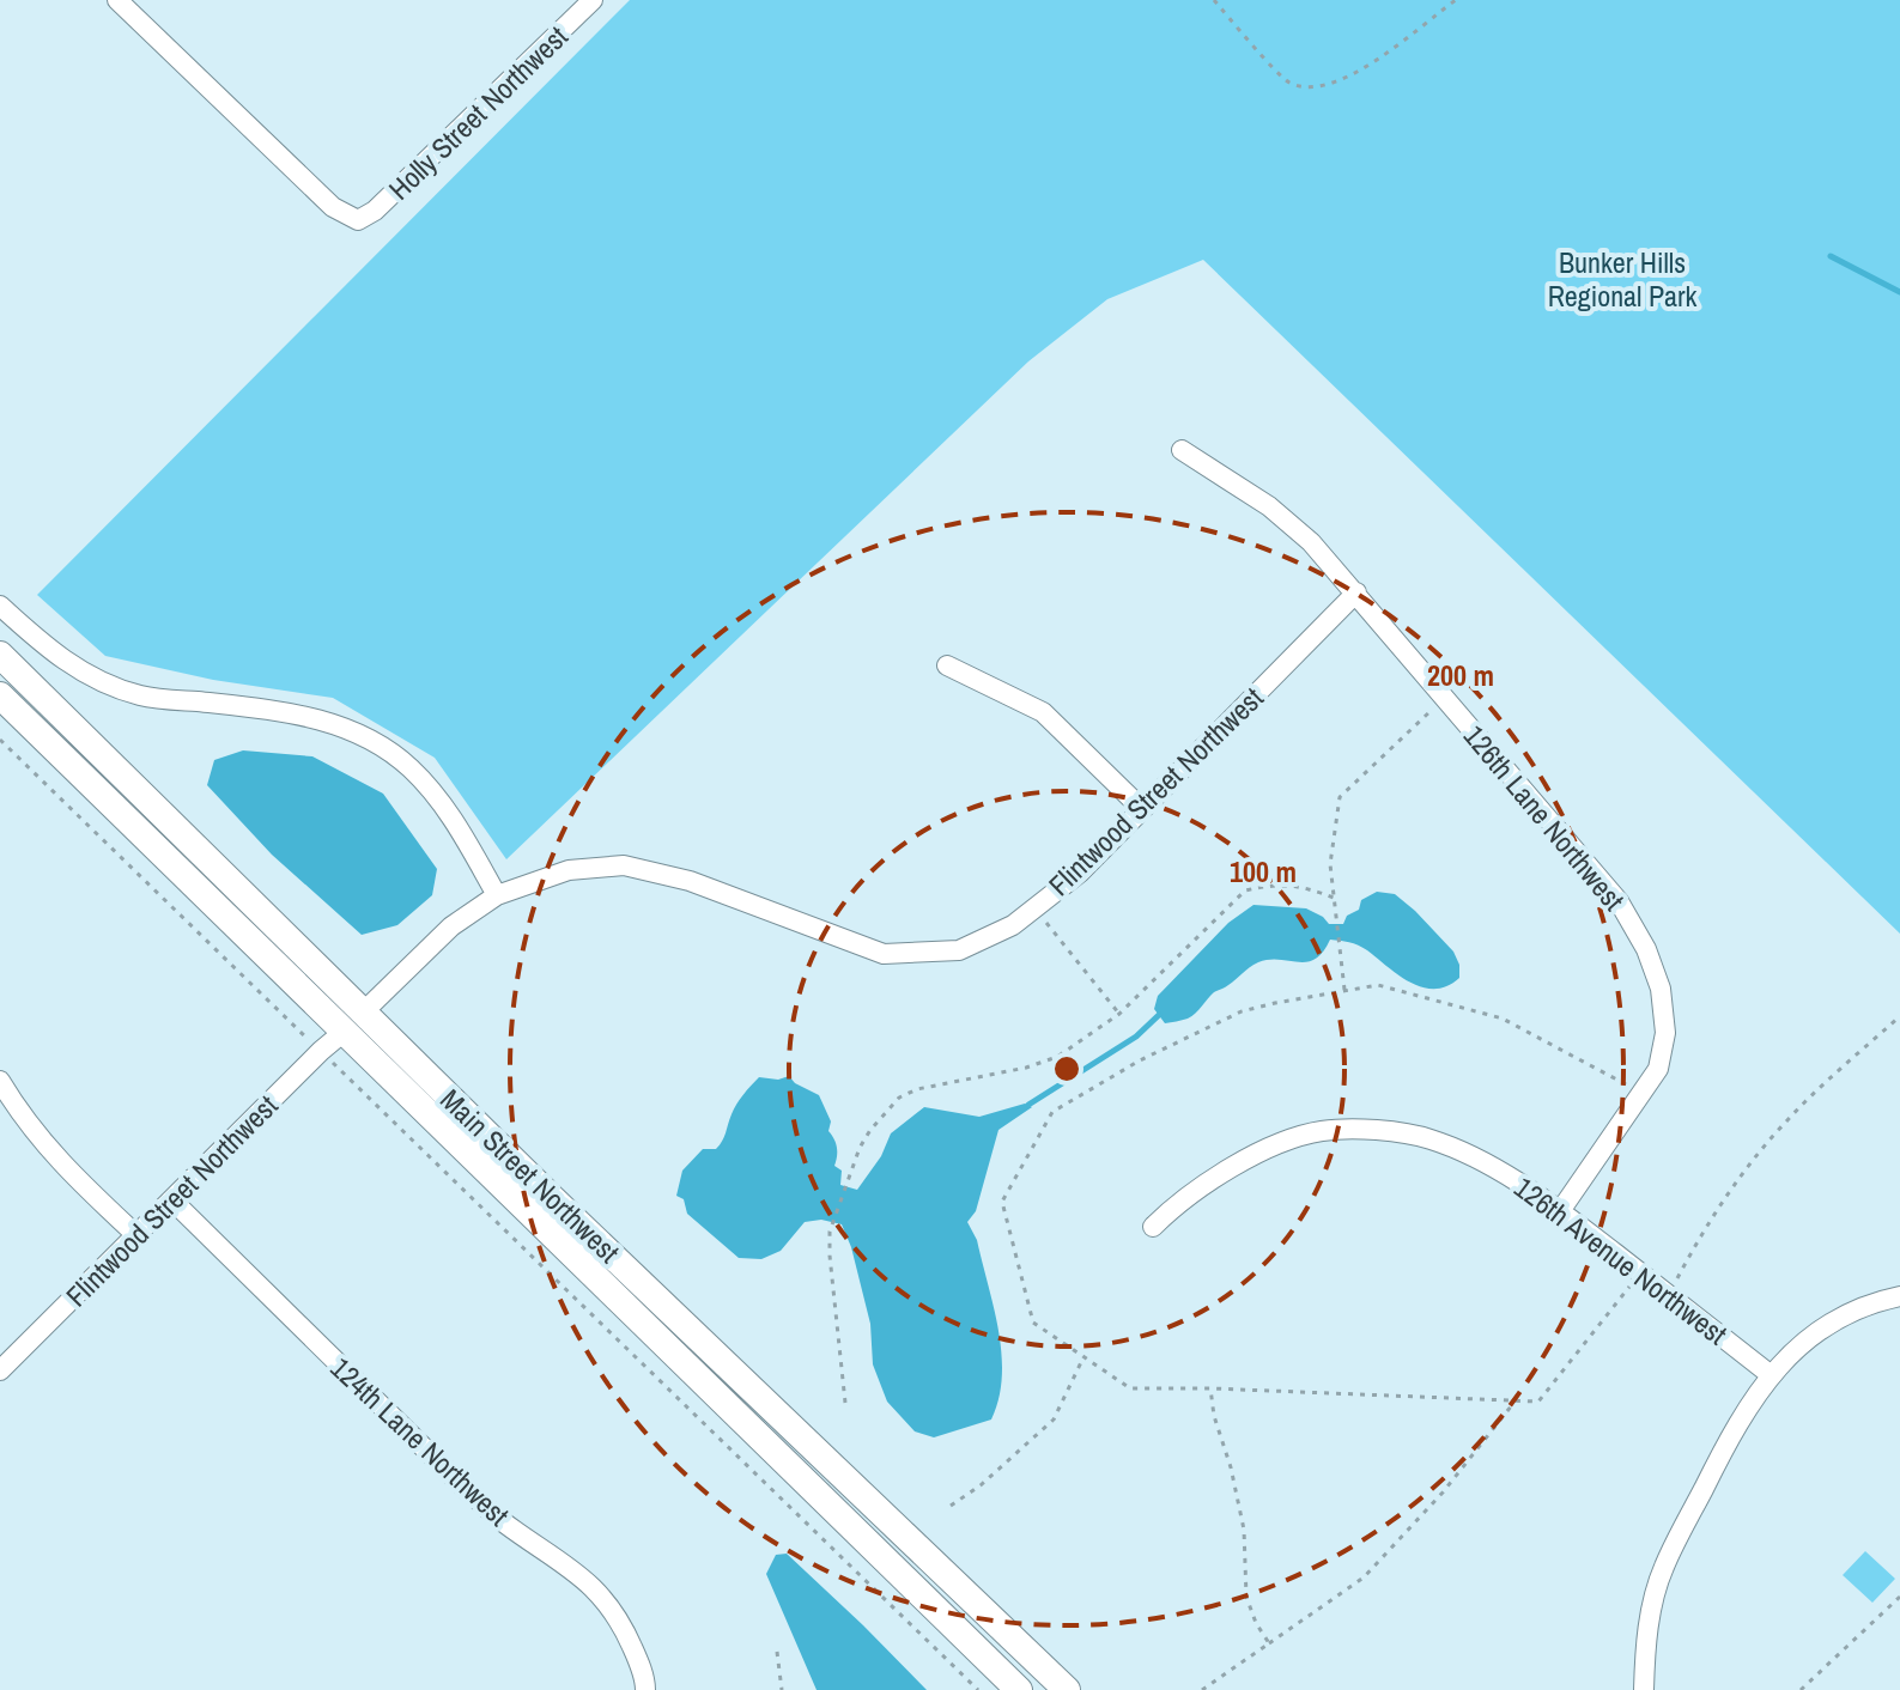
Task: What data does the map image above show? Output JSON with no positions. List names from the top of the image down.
{
  "streets": {
    "main road": ["Main Street Northwest"],
    "street": [
      "Holly Street Northwest",
      "Flintwood Street Northwest",
      "126th Lane Northwest",
      "126th Avenue Northwest",
      "124th Lane Northwest"
    ]
  },
  "crossings": [
    ["Flintwood Street Northwest", "126th Lane Northwest"],
    ["Flintwood Street Northwest", "Main Street Northwest"],
    ["Flintwood Street Northwest", "124th Lane Northwest"],
    ["126th Lane Northwest", "126th Avenue Northwest"]
  ],
  "parks": ["Bunker Hills Regional Park"],
  "rings": ["200 m", "100 m"]
}
